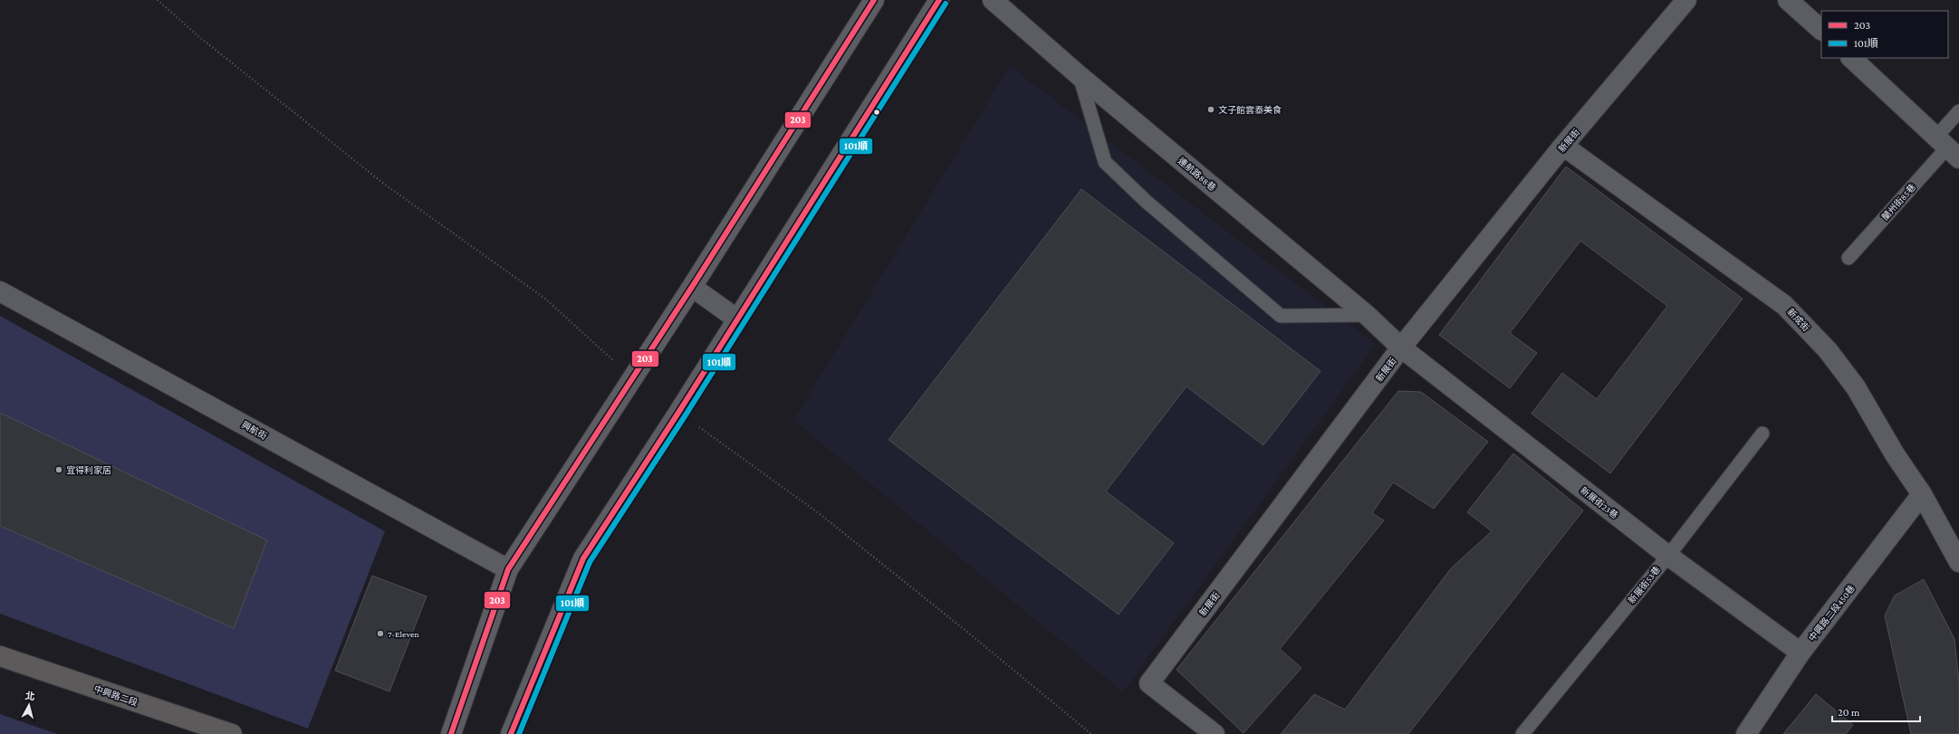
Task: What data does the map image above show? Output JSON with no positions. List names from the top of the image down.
{
  "streets": {
    "main road": ["中興路二段"],
    "street": [
      "新展街",
      "連航路88巷",
      "新成街",
      "興航街",
      "新展街23巷",
      "中興路二段450巷"
    ],
    "lane": ["蘭州街85巷", "新展街53巷"]
  },
  "crossings": [
    ["新展街", "連航路88巷"],
    ["新展街", "新成街"],
    ["新展街", "新展街23巷"],
    ["連航路88巷", "新展街23巷"],
    ["新成街", "中興路二段450巷"],
    ["新展街23巷", "新展街53巷"],
    ["新展街23巷", "中興路二段450巷"]
  ],
  "places": ["文子館雲泰美食", "宜得利家居", "7-Eleven"],
  "lines": ["transit line 203", "transit line 101順"],
  "legend": ["203", "101順"],
  "scale_bar": "20 m",
  "north": "top"
}
